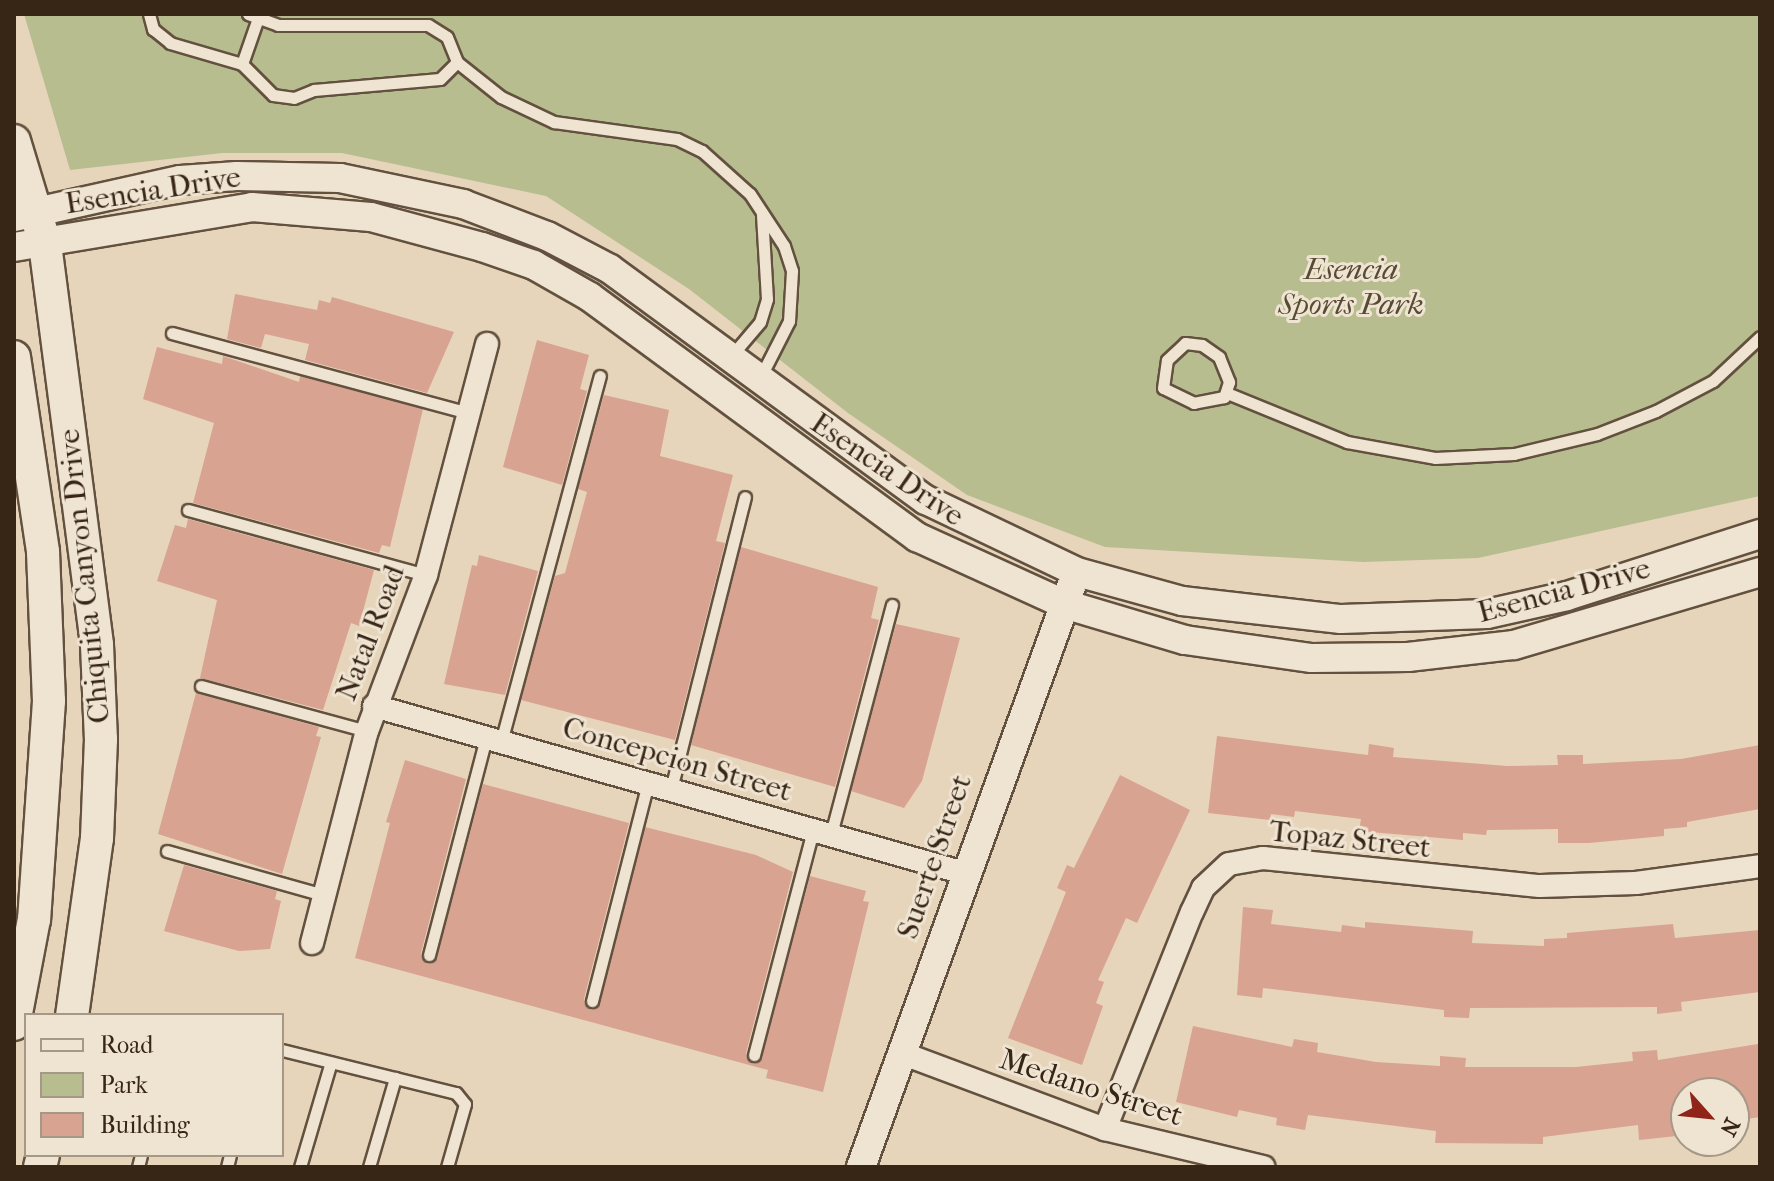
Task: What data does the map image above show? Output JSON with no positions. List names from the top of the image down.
{
  "streets": {
    "main road": ["Chiquita Canyon Drive"],
    "street": [
      "Esencia Drive",
      "Natal Road",
      "Concepcion Street",
      "Topaz Street",
      "Suerte Street",
      "Medano Street"
    ]
  },
  "crossings": [
    ["Esencia Drive", "Chiquita Canyon Drive"],
    ["Esencia Drive", "Suerte Street"],
    ["Natal Road", "Concepcion Street"],
    ["Concepcion Street", "Suerte Street"],
    ["Topaz Street", "Medano Street"],
    ["Suerte Street", "Medano Street"]
  ],
  "parks": ["Esencia Sports Park"],
  "legend": ["Road", "Park", "Building"],
  "north": "bottom right"
}
